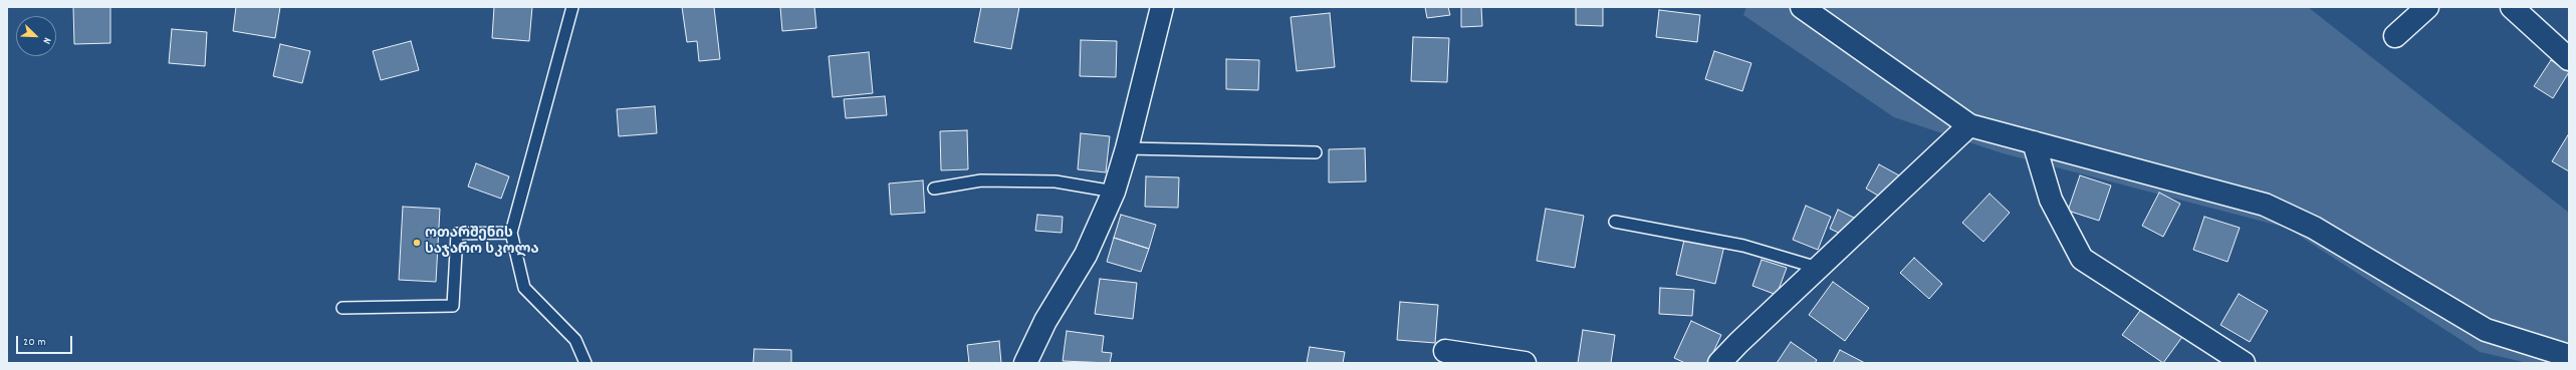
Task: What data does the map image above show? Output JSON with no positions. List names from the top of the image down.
{
  "places": ["ოთარშენის საჯარო სკოლა"],
  "scale_bar": "20 m",
  "north": "bottom right"
}
